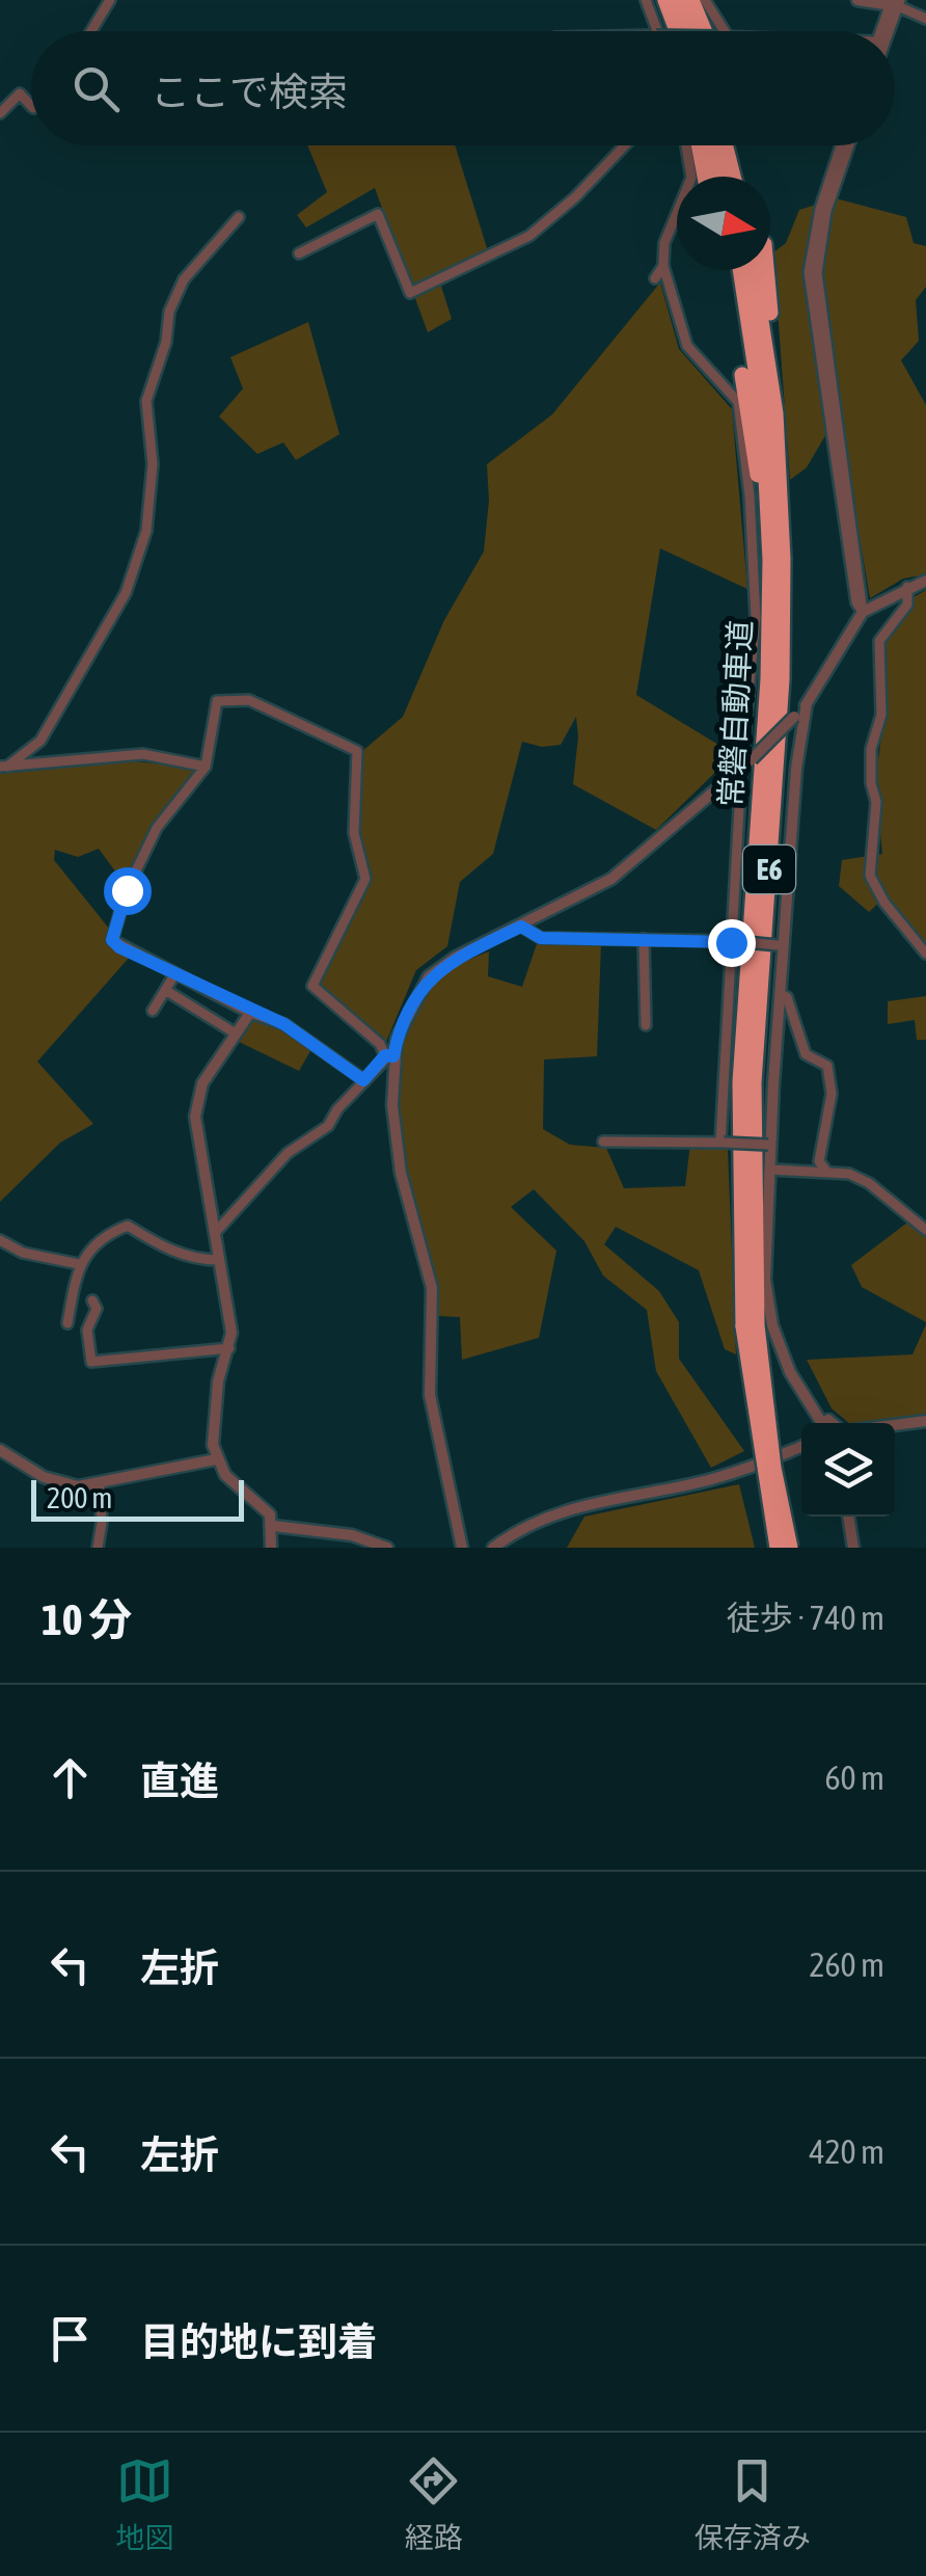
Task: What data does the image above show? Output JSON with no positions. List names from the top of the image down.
{
  "streets": {
    "highway": ["常磐自動車道", "E6"]
  },
  "scale_bar": "200 m",
  "north": "right",
  "page": {
    "search": "ここで検索",
    "scale": "200 m",
    "heading": ["10 分", "徒歩 · 740 m"],
    "list": [
      ["直進", "60 m"],
      ["左折", "260 m"],
      ["左折", "420 m"],
      "目的地に到着"
    ],
    "nav": ["地図", "経路", "保存済み"]
  }
}
